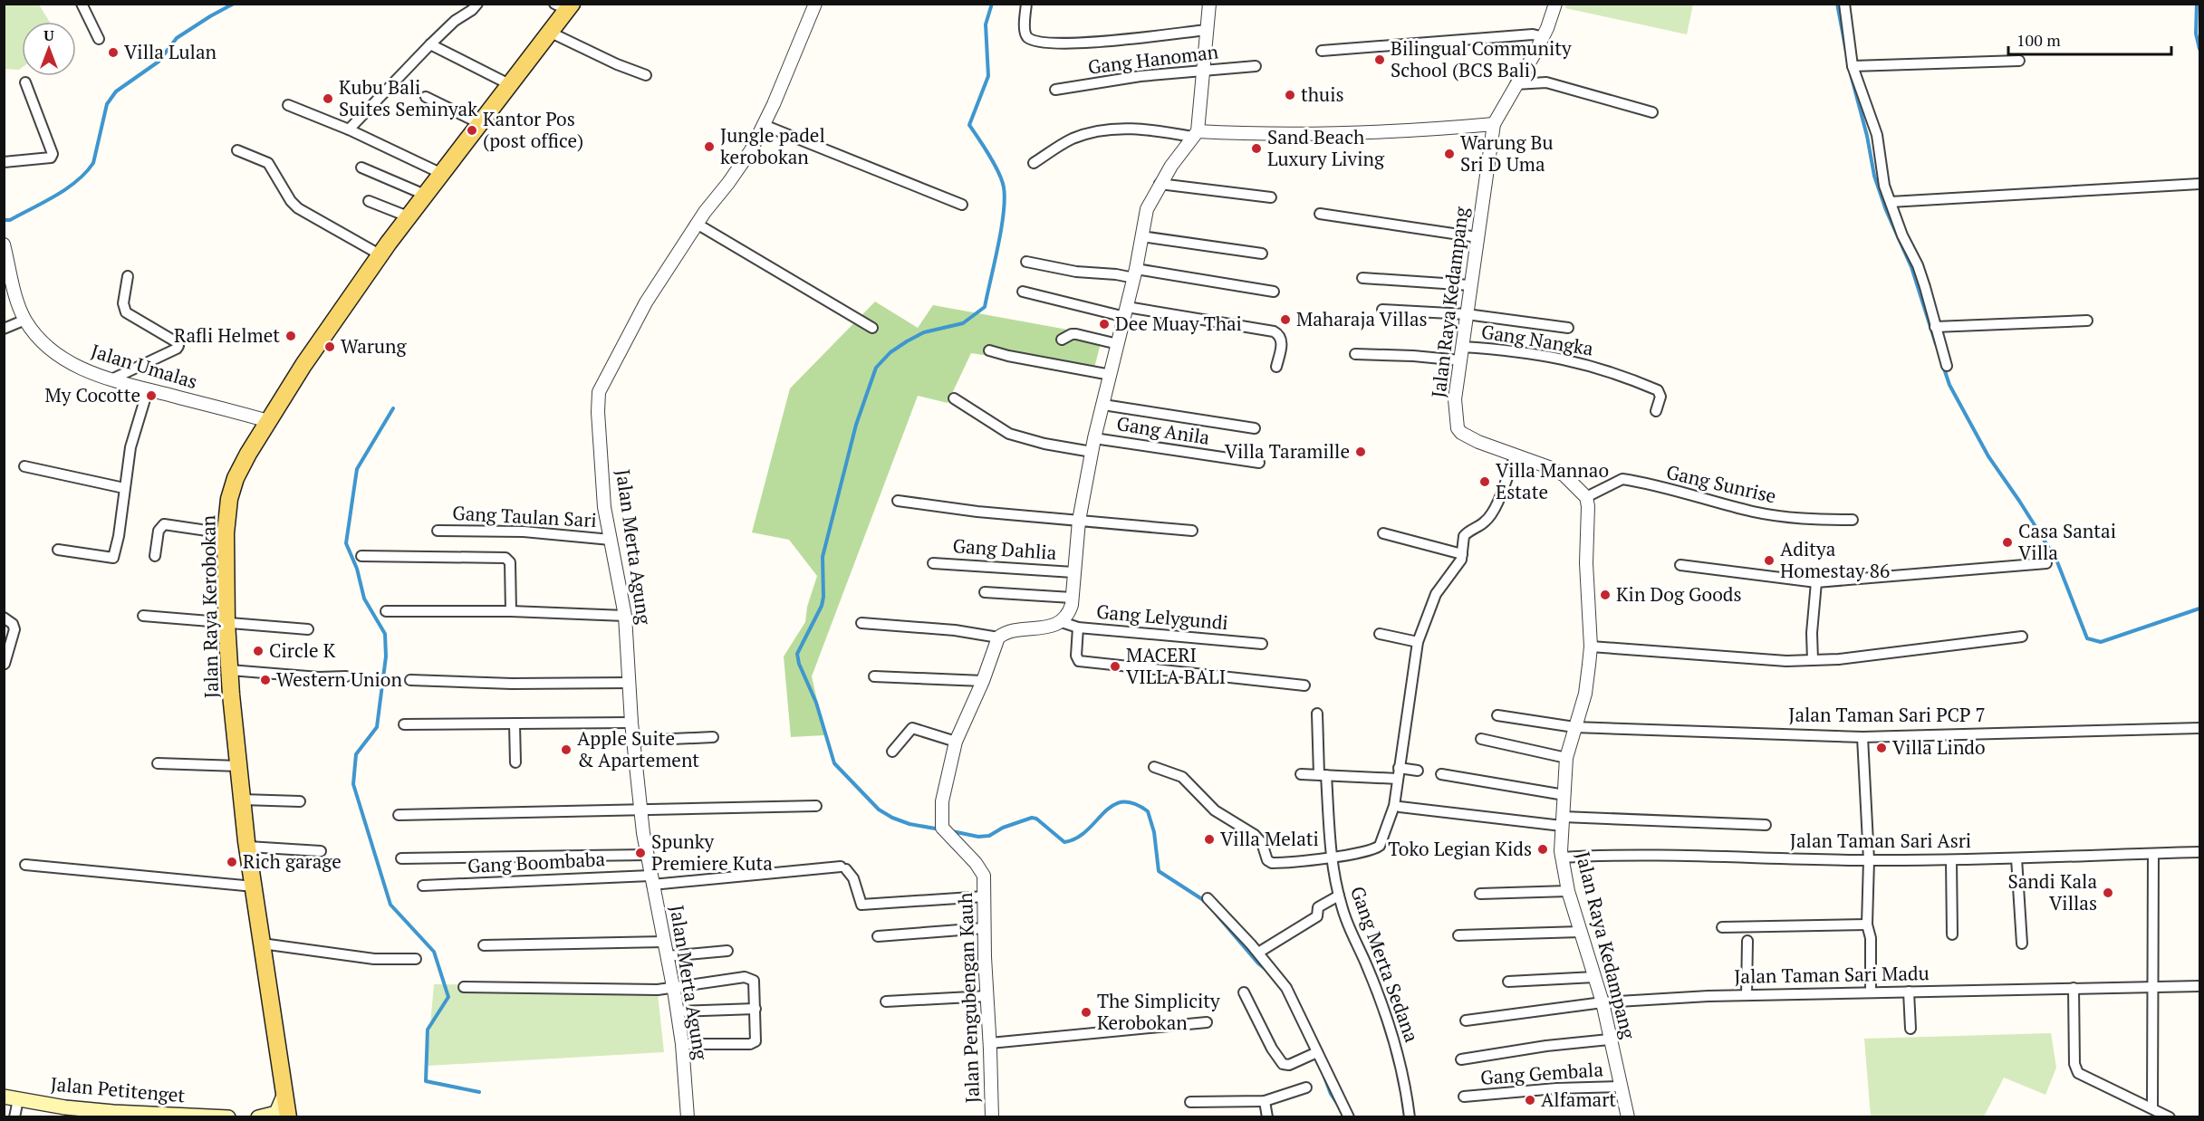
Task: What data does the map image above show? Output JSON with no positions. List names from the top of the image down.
{
  "streets": {
    "main road": ["Jalan Raya Kerobokan", "Jalan Petitenget"],
    "street": [
      "Gang Hanoman",
      "Jalan Raya Kedampang",
      "Gang Nangka",
      "Jalan Umalas",
      "Gang Anila",
      "Gang Sunrise",
      "Gang Taulan Sari",
      "Jalan Merta Agung",
      "Gang Dahlia",
      "Gang Lelygundi",
      "Jalan Taman Sari PCP 7",
      "Jalan Taman Sari Asri",
      "Gang Boombaba",
      "Gang Merta Sedana",
      "Jalan Taman Sari Madu",
      "Jalan Pengubengan Kauh",
      "Gang Gembala"
    ]
  },
  "crossings": [
    ["Jalan Raya Kedampang", "Gang Nangka"],
    ["Jalan Raya Kedampang", "Gang Sunrise"],
    ["Jalan Raya Kedampang", "Jalan Taman Sari PCP 7"],
    ["Jalan Raya Kedampang", "Jalan Taman Sari Asri"],
    ["Jalan Raya Kedampang", "Jalan Taman Sari Madu"],
    ["Jalan Raya Kedampang", "Gang Gembala"],
    ["Jalan Umalas", "Jalan Raya Kerobokan"],
    ["Gang Taulan Sari", "Jalan Merta Agung"],
    ["Jalan Merta Agung", "Gang Boombaba"],
    ["Gang Boombaba", "Jalan Pengubengan Kauh"]
  ],
  "places": [
    "Villa Lulan",
    "Bilingual Community School (BCS Bali)",
    "thuis",
    "Kubu Bali Suites Seminyak",
    "Kantor Pos (post office)",
    "Jungle padel kerobokan",
    "Sand Beach Luxury Living",
    "Warung Bu Sri D Uma",
    "Maharaja Villas",
    "Dee Muay Thai",
    "Rafli Helmet",
    "Warung",
    "My Cocotte",
    "Villa Taramille",
    "Villa Mannao Estate",
    "Casa Santai Villa",
    "Aditya Homestay 86",
    "Kin Dog Goods",
    "Circle K",
    "MACERI VILLA BALI",
    "Western Union",
    "Villa Lindo",
    "Apple Suite & Apartement",
    "Villa Melati",
    "Toko Legian Kids",
    "Spunky Premiere Kuta",
    "Rich garage",
    "Sandi Kala Villas",
    "The Simplicity Kerobokan",
    "Alfamart"
  ],
  "scale_bar": "100 m",
  "north": "top"
}
